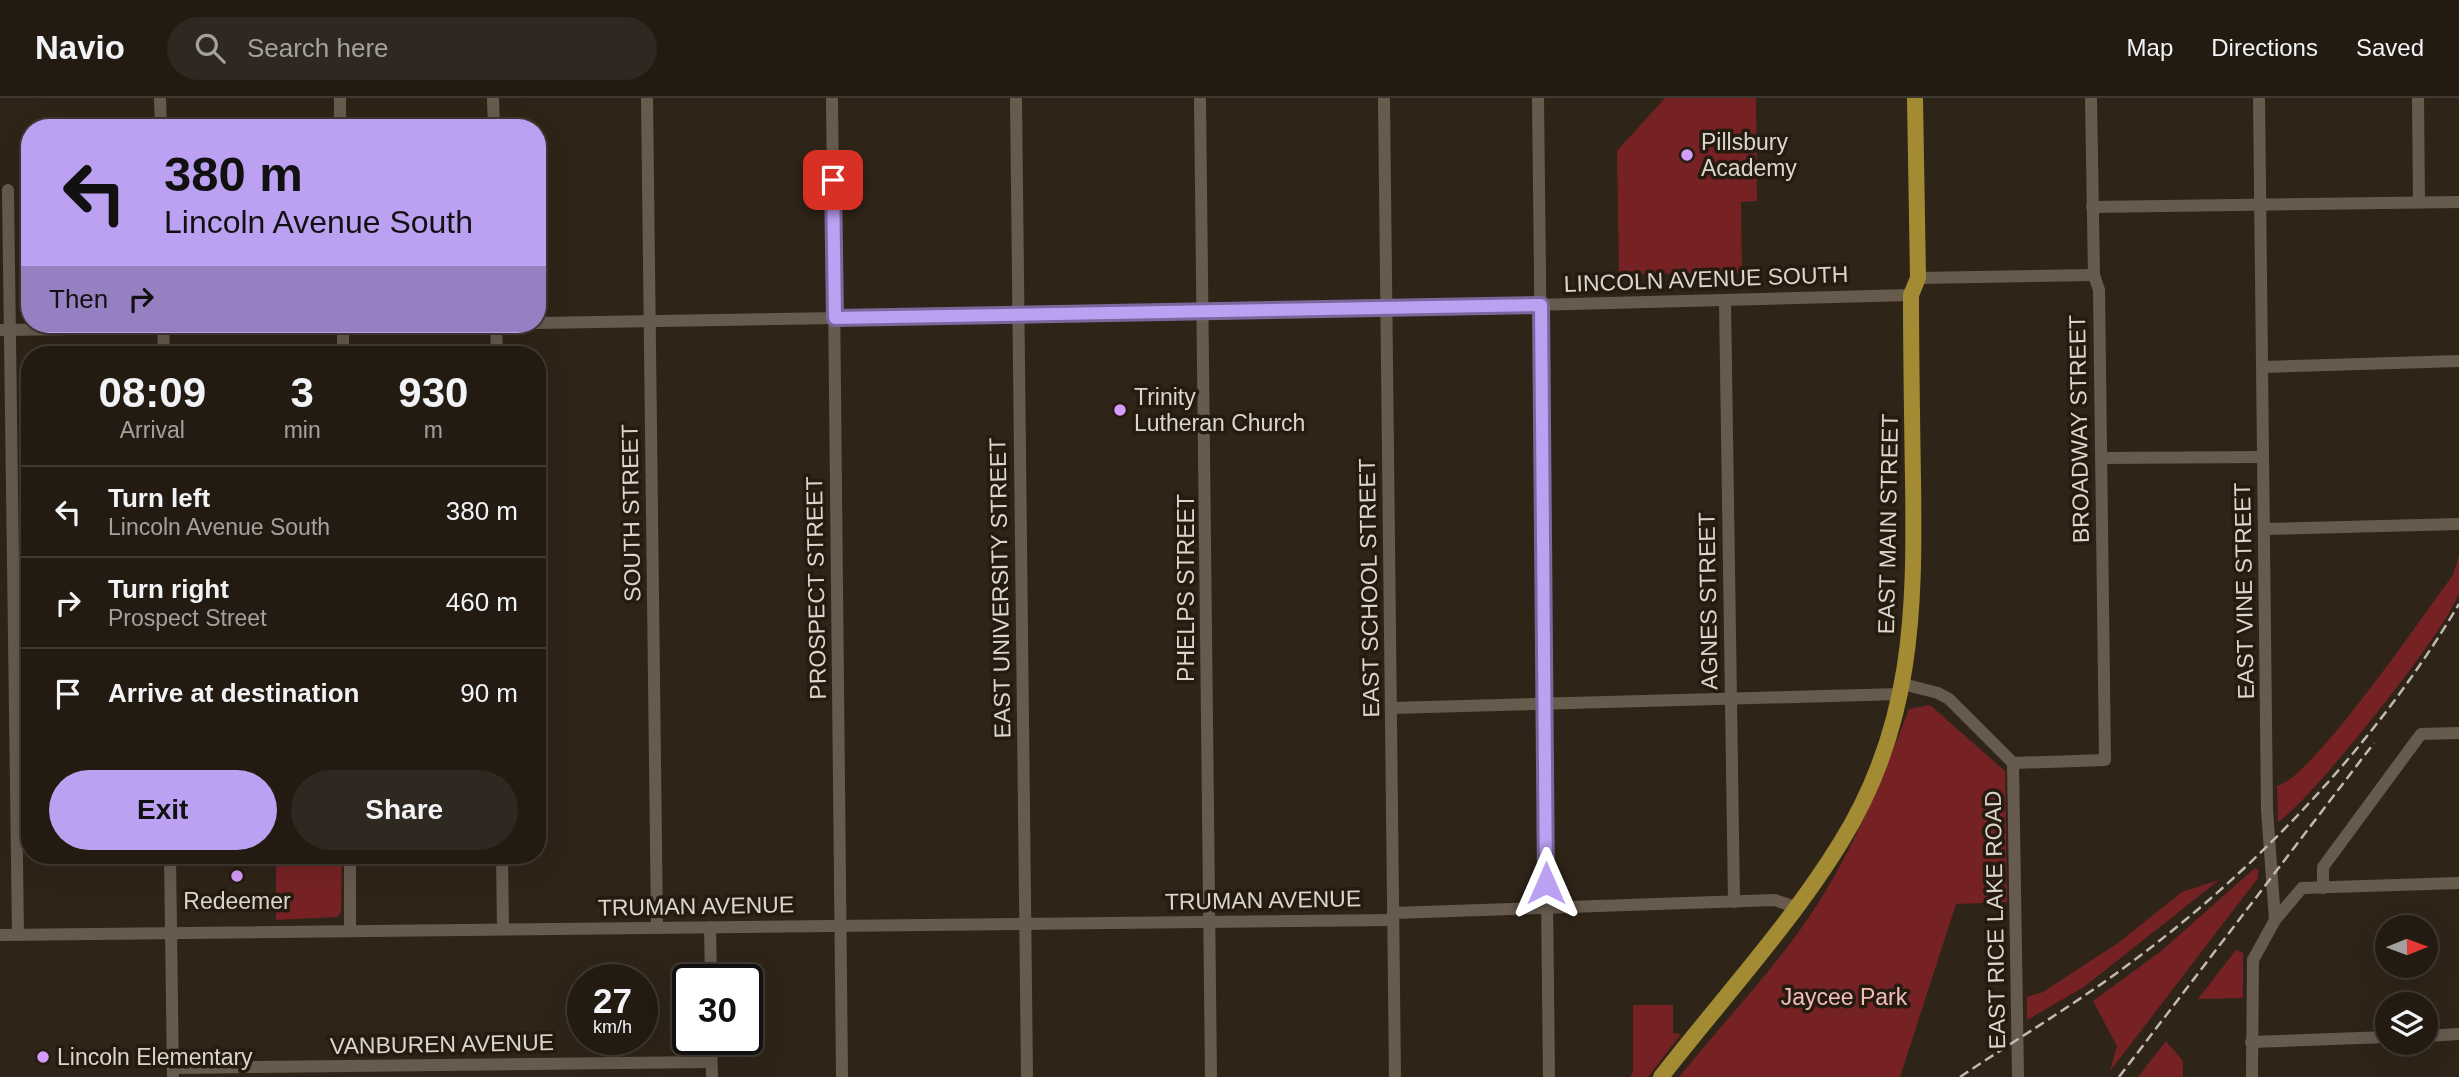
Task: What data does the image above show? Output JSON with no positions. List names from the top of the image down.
{
  "streets": {
    "main road": ["EAST MAIN STREET"],
    "street": [
      "LINCOLN AVENUE SOUTH",
      "BROADWAY STREET",
      "SOUTH STREET",
      "PROSPECT STREET",
      "EAST UNIVERSITY STREET",
      "PHELPS STREET",
      "EAST SCHOOL STREET",
      "EAST VINE STREET",
      "AGNES STREET",
      "TRUMAN AVENUE",
      "EAST RICE LAKE ROAD",
      "VANBUREN AVENUE"
    ]
  },
  "crossings": [
    ["LINCOLN AVENUE SOUTH", "SOUTH STREET"],
    ["LINCOLN AVENUE SOUTH", "EAST MAIN STREET"],
    ["LINCOLN AVENUE SOUTH", "PROSPECT STREET"],
    ["LINCOLN AVENUE SOUTH", "EAST UNIVERSITY STREET"],
    ["LINCOLN AVENUE SOUTH", "PHELPS STREET"],
    ["LINCOLN AVENUE SOUTH", "EAST SCHOOL STREET"],
    ["LINCOLN AVENUE SOUTH", "AGNES STREET"],
    ["BROADWAY STREET", "EAST RICE LAKE ROAD"],
    ["SOUTH STREET", "TRUMAN AVENUE"],
    ["EAST MAIN STREET", "TRUMAN AVENUE"],
    ["PROSPECT STREET", "TRUMAN AVENUE"],
    ["EAST UNIVERSITY STREET", "TRUMAN AVENUE"],
    ["PHELPS STREET", "TRUMAN AVENUE"],
    ["EAST SCHOOL STREET", "TRUMAN AVENUE"],
    ["AGNES STREET", "TRUMAN AVENUE"]
  ],
  "parks": ["Jaycee Park"],
  "places": [
    "Pillsbury Academy",
    "Trinity Lutheran Church",
    "Redeemer",
    "Lincoln Elementary"
  ],
  "north": "right",
  "page": {
    "header": "Navio",
    "search": "Search here",
    "nav": ["Map", "Directions", "Saved"],
    "turn": ["380 m", "Lincoln Avenue South"],
    "then": "Then",
    "eta": [
      "08:09",
      "Arrival",
      "3",
      "min",
      "930",
      "m"
    ],
    "list": [
      {
        "name": "Turn left",
        "note": "Lincoln Avenue South",
        "value": "380 m"
      },
      {
        "name": "Turn right",
        "note": "Prospect Street",
        "value": "460 m"
      },
      {
        "name": "Arrive at destination",
        "value": "90 m"
      }
    ],
    "buttons": ["Exit", "Share"],
    "speed": "27 km/h",
    "limit": "30"
  }
}
